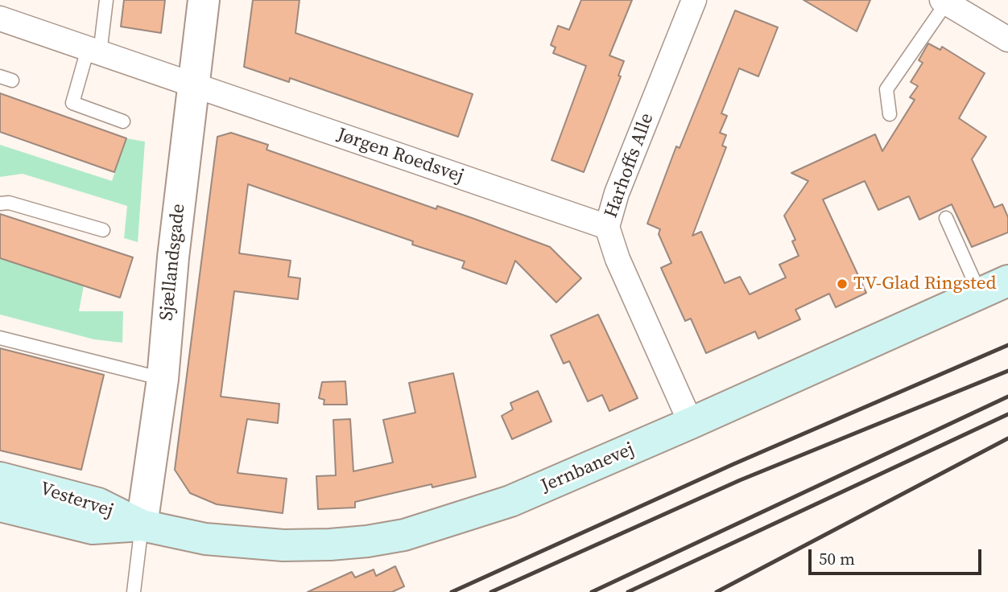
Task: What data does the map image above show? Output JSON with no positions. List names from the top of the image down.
{
  "streets": {
    "main road": ["Jernbanevej", "Vestervej"],
    "street": ["Jørgen Roedsvej", "Harhoffs Alle", "Sjællandsgade"]
  },
  "crossings": [
    ["Jørgen Roedsvej", "Harhoffs Alle"],
    ["Jørgen Roedsvej", "Sjællandsgade"],
    ["Harhoffs Alle", "Jernbanevej"],
    ["Sjællandsgade", "Jernbanevej"],
    ["Sjællandsgade", "Vestervej"],
    ["Jernbanevej", "Vestervej"]
  ],
  "places": ["TV-Glad Ringsted"],
  "scale_bar": "50 m"
}
